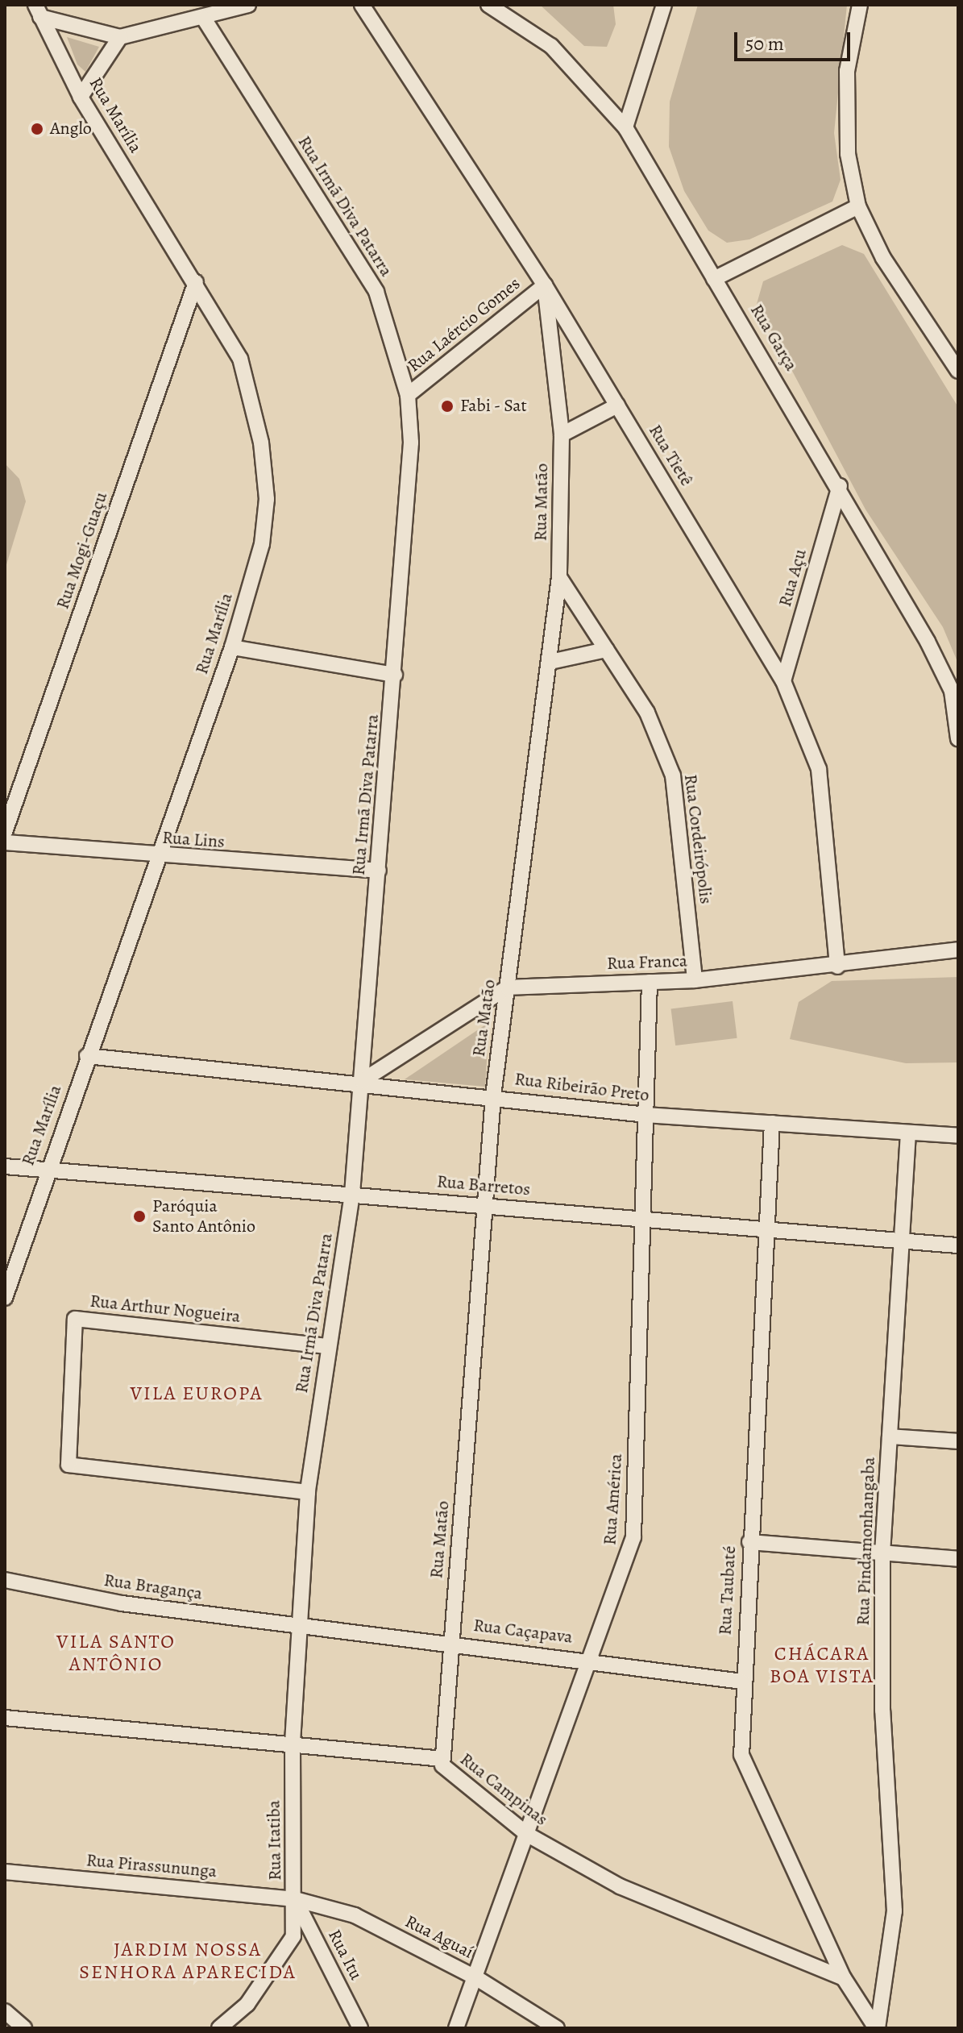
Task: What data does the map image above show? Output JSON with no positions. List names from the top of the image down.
{
  "streets": {
    "street": [
      "Rua Marília",
      "Rua Irmã Diva Patarra",
      "Rua Laércio Gomes",
      "Rua Garça",
      "Rua Tietê",
      "Rua Matão",
      "Rua Mogi-Guaçu",
      "Rua Açu",
      "Rua Cordeirópolis",
      "Rua Lins",
      "Rua Franca",
      "Rua Ribeirão Preto",
      "Rua Barretos",
      "Rua Arthur Nogueira",
      "Rua América",
      "Rua Pindamonhangaba",
      "Rua Bragança",
      "Rua Taubaté",
      "Rua Caçapava",
      "Rua Campinas",
      "Rua Itatiba",
      "Rua Pirassununga",
      "Rua Aguaí",
      "Rua Itu"
    ]
  },
  "crossings": [
    ["Rua Marília", "Rua Mogi-Guaçu"],
    ["Rua Marília", "Rua Lins"],
    ["Rua Marília", "Rua Ribeirão Preto"],
    ["Rua Marília", "Rua Barretos"],
    ["Rua Irmã Diva Patarra", "Rua Laércio Gomes"],
    ["Rua Irmã Diva Patarra", "Rua Lins"],
    ["Rua Irmã Diva Patarra", "Rua Ribeirão Preto"],
    ["Rua Irmã Diva Patarra", "Rua Barretos"],
    ["Rua Irmã Diva Patarra", "Rua Arthur Nogueira"],
    ["Rua Irmã Diva Patarra", "Rua Bragança"],
    ["Rua Irmã Diva Patarra", "Rua Caçapava"],
    ["Rua Irmã Diva Patarra", "Rua Itatiba"],
    ["Rua Laércio Gomes", "Rua Tietê"],
    ["Rua Laércio Gomes", "Rua Matão"],
    ["Rua Garça", "Rua Açu"],
    ["Rua Tietê", "Rua Matão"],
    ["Rua Tietê", "Rua Açu"],
    ["Rua Tietê", "Rua Franca"],
    ["Rua Matão", "Rua Cordeirópolis"],
    ["Rua Matão", "Rua Franca"],
    ["Rua Matão", "Rua Ribeirão Preto"],
    ["Rua Matão", "Rua Barretos"],
    ["Rua Matão", "Rua Caçapava"],
    ["Rua Matão", "Rua Campinas"],
    ["Rua Cordeirópolis", "Rua Franca"],
    ["Rua Franca", "Rua América"],
    ["Rua Ribeirão Preto", "Rua América"],
    ["Rua Ribeirão Preto", "Rua Pindamonhangaba"],
    ["Rua Ribeirão Preto", "Rua Taubaté"],
    ["Rua Barretos", "Rua América"],
    ["Rua Barretos", "Rua Pindamonhangaba"],
    ["Rua Barretos", "Rua Taubaté"],
    ["Rua América", "Rua Caçapava"],
    ["Rua América", "Rua Campinas"],
    ["Rua América", "Rua Aguaí"],
    ["Rua Pindamonhangaba", "Rua Taubaté"],
    ["Rua Bragança", "Rua Caçapava"],
    ["Rua Bragança", "Rua Itatiba"],
    ["Rua Taubaté", "Rua Caçapava"],
    ["Rua Taubaté", "Rua Campinas"],
    ["Rua Caçapava", "Rua Itatiba"],
    ["Rua Campinas", "Rua Itatiba"],
    ["Rua Itatiba", "Rua Pirassununga"],
    ["Rua Itatiba", "Rua Aguaí"],
    ["Rua Itatiba", "Rua Itu"],
    ["Rua Pirassununga", "Rua Aguaí"],
    ["Rua Pirassununga", "Rua Itu"],
    ["Rua Aguaí", "Rua Itu"]
  ],
  "districts": [
    "VILA EUROPA",
    "VILA SANTO ANTÔNIO",
    "CHÁCARA BOA VISTA",
    "JARDIM NOSSA SENHORA APARECIDA"
  ],
  "places": ["Anglo", "Fabi - Sat", "Paróquia Santo Antônio"],
  "scale_bar": "50 m"
}
